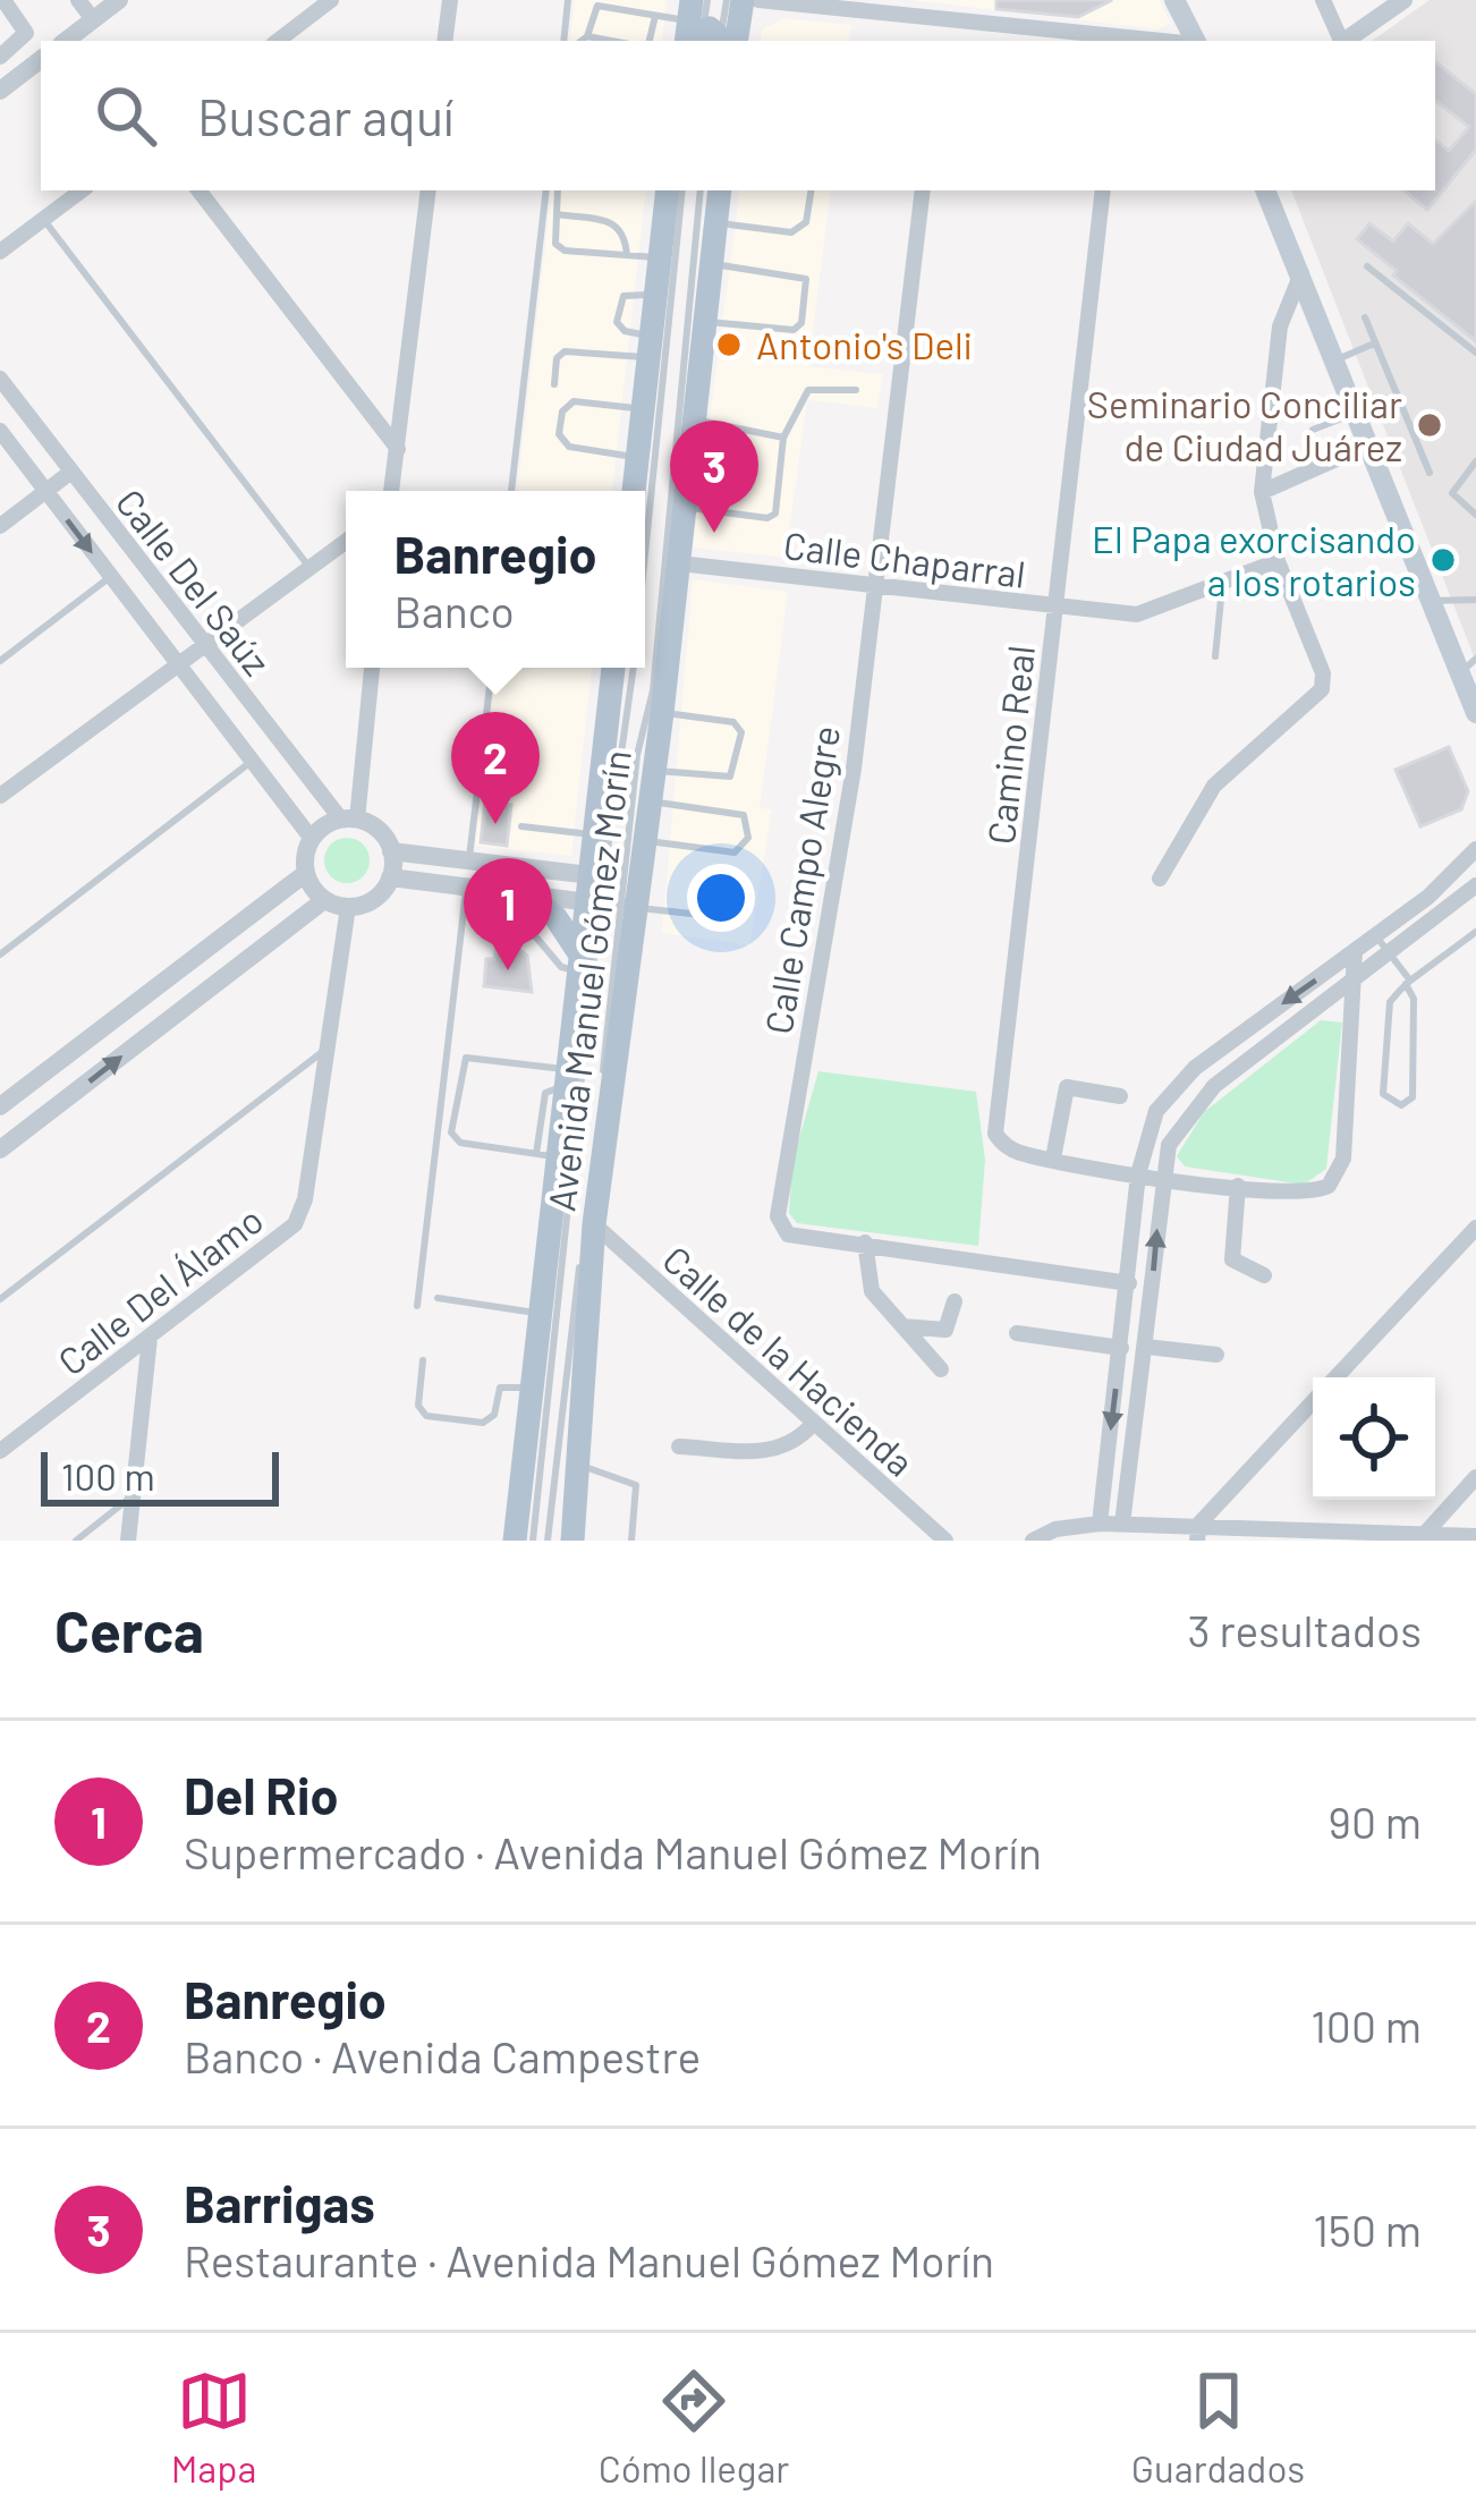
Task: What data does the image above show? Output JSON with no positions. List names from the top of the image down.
{
  "streets": {
    "main road": ["Avenida Manuel Gómez Morín"],
    "street": [
      "Calle Chaparral",
      "Calle Del Saúz",
      "Camino Real",
      "Calle Campo Alegre",
      "Calle Del Álamo",
      "Calle de la Hacienda"
    ]
  },
  "crossings": [
    ["Calle Chaparral", "Camino Real"],
    ["Calle Chaparral", "Calle Campo Alegre"],
    ["Calle Chaparral", "Avenida Manuel Gómez Morín"],
    ["Calle Del Saúz", "Calle Del Álamo"],
    ["Avenida Manuel Gómez Morín", "Calle de la Hacienda"]
  ],
  "places": ["Antonio's Deli", "Seminario Conciliar de Ciudad Juárez", "El Papa exorcisando a los rotarios"],
  "scale_bar": "100 m",
  "page": {
    "search": "Buscar aquí",
    "pins": ["3", "2", "1"],
    "popup": ["Banregio", "Banco"],
    "scale": "100 m",
    "heading": ["Cerca", "3 resultados"],
    "list": [
      {
        "mark": "1",
        "name": "Del Rio",
        "note": "Supermercado · Avenida Manuel Gómez Morín",
        "value": "90 m"
      },
      {
        "mark": "2",
        "name": "Banregio",
        "note": "Banco · Avenida Campestre",
        "value": "100 m"
      },
      {
        "mark": "3",
        "name": "Barrigas",
        "note": "Restaurante · Avenida Manuel Gómez Morín",
        "value": "150 m"
      }
    ],
    "nav": ["Mapa", "Cómo llegar", "Guardados"]
  }
}
